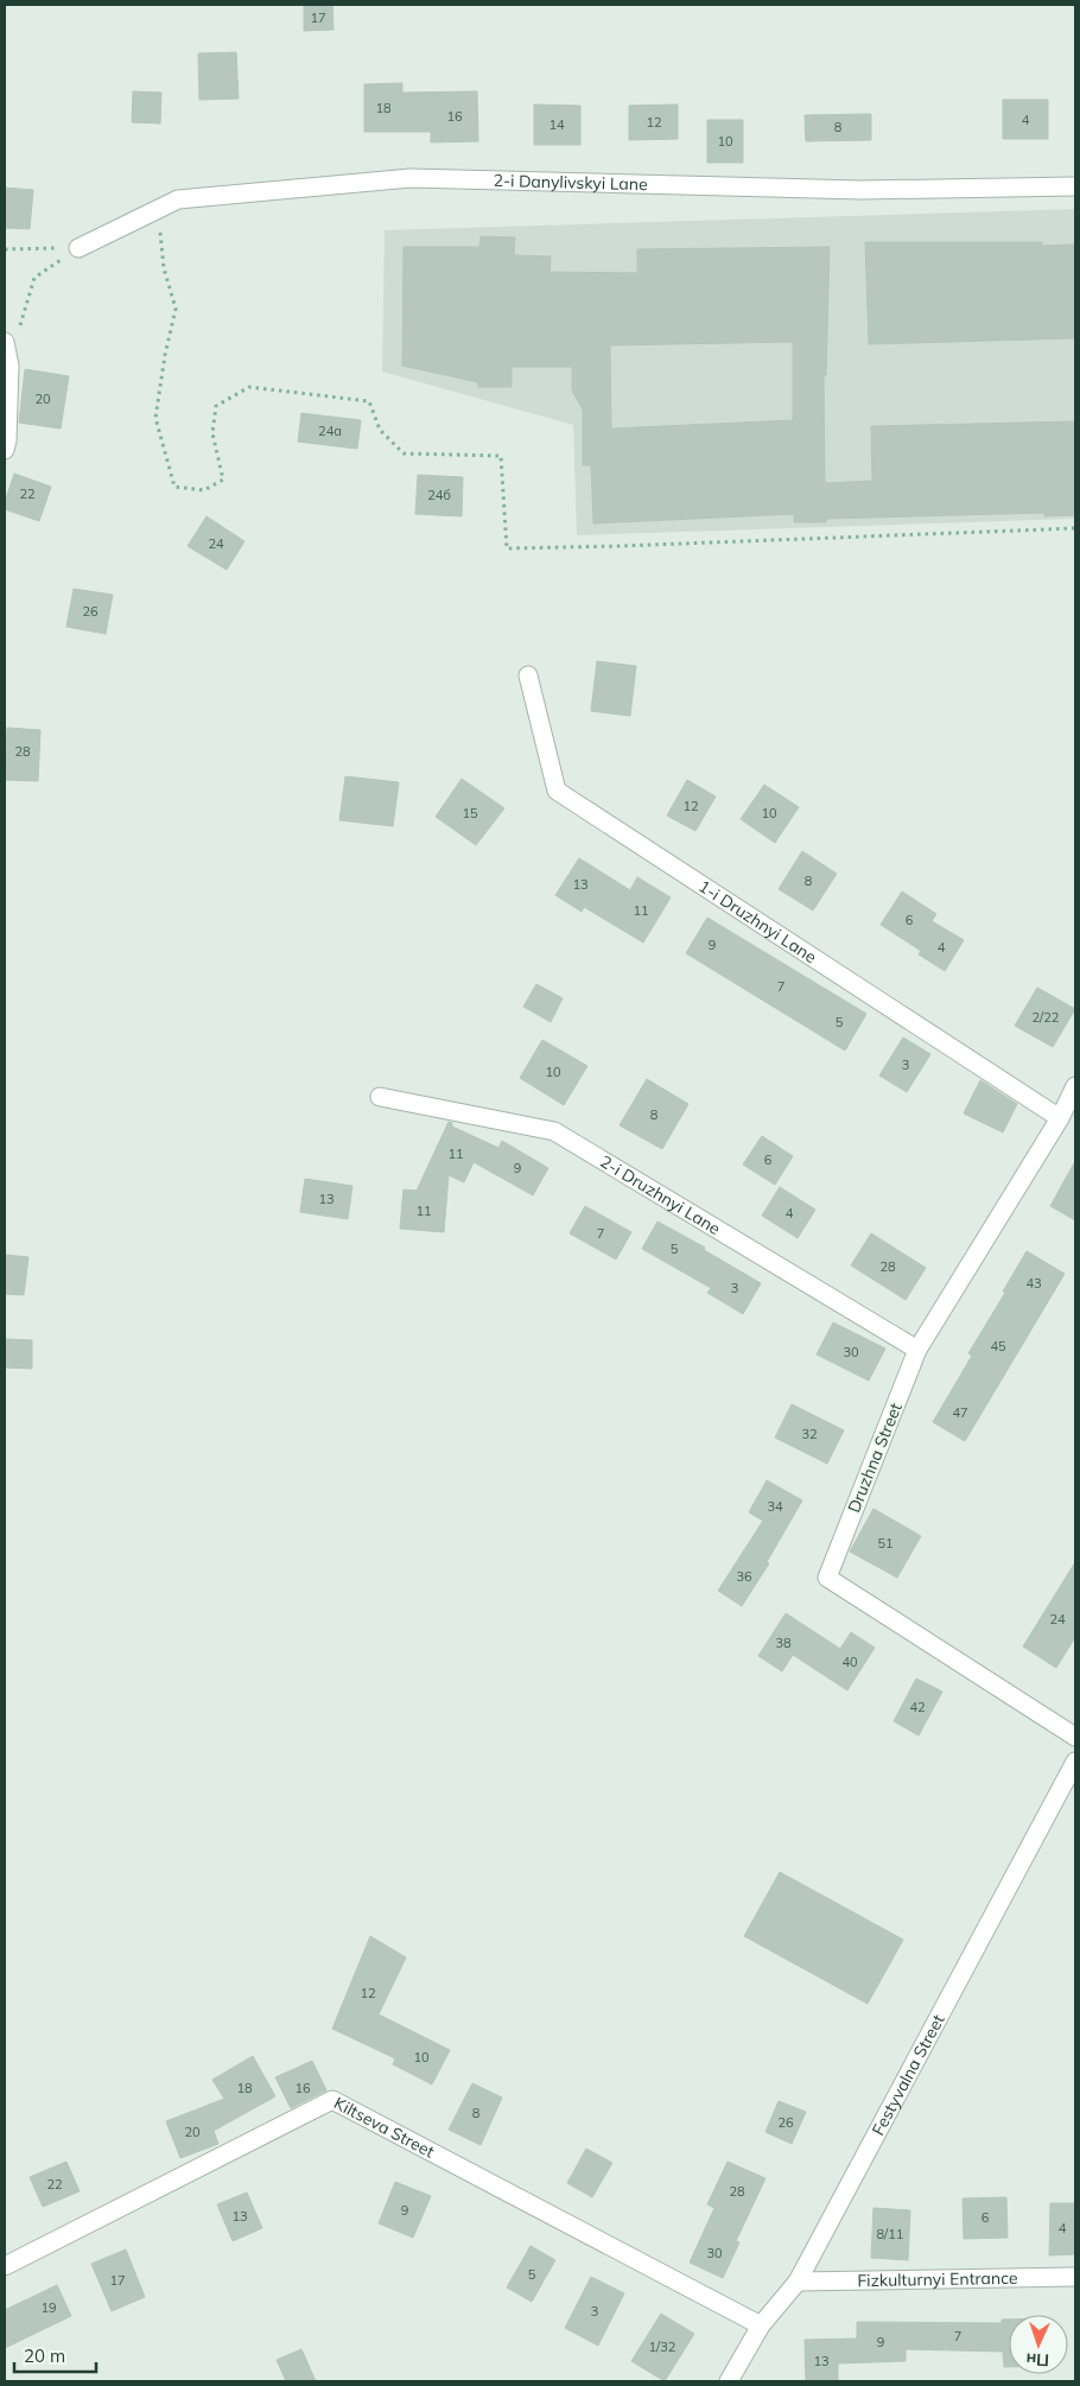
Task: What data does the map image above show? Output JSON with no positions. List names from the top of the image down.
{
  "streets": {
    "street": [
      "2-i Danylivskyi Lane",
      "1-i Druzhnyi Lane",
      "2-i Druzhnyi Lane",
      "Druzhna Street",
      "Festyvalna Street",
      "Kiltseva Street",
      "Fizkulturnyi Entrance"
    ]
  },
  "crossings": [
    ["1-i Druzhnyi Lane", "Druzhna Street"],
    ["2-i Druzhnyi Lane", "Druzhna Street"],
    ["Festyvalna Street", "Kiltseva Street"],
    ["Festyvalna Street", "Fizkulturnyi Entrance"]
  ],
  "house_numbers": [
    "17",
    "18",
    "16",
    "4",
    "12",
    "14",
    "8",
    "10",
    "20",
    "24а",
    "22",
    "24б",
    "24",
    "26",
    "28",
    "12",
    "15",
    "10",
    "8",
    "13",
    "11",
    "6",
    "9",
    "4",
    "7",
    "2/22",
    "5",
    "3",
    "10",
    "8",
    "11",
    "6",
    "9",
    "13",
    "11",
    "4",
    "7",
    "5",
    "28",
    "43",
    "3",
    "45",
    "30",
    "47",
    "32",
    "34",
    "51",
    "36",
    "24",
    "38",
    "40",
    "42",
    "12",
    "10",
    "18",
    "16",
    "8",
    "26",
    "20",
    "22",
    "28",
    "9",
    "13",
    "6",
    "4",
    "8/11",
    "30",
    "5",
    "17",
    "19",
    "3",
    "7",
    "9",
    "1/32",
    "13"
  ],
  "scale_bar": "20 m",
  "north": "bottom"
}
